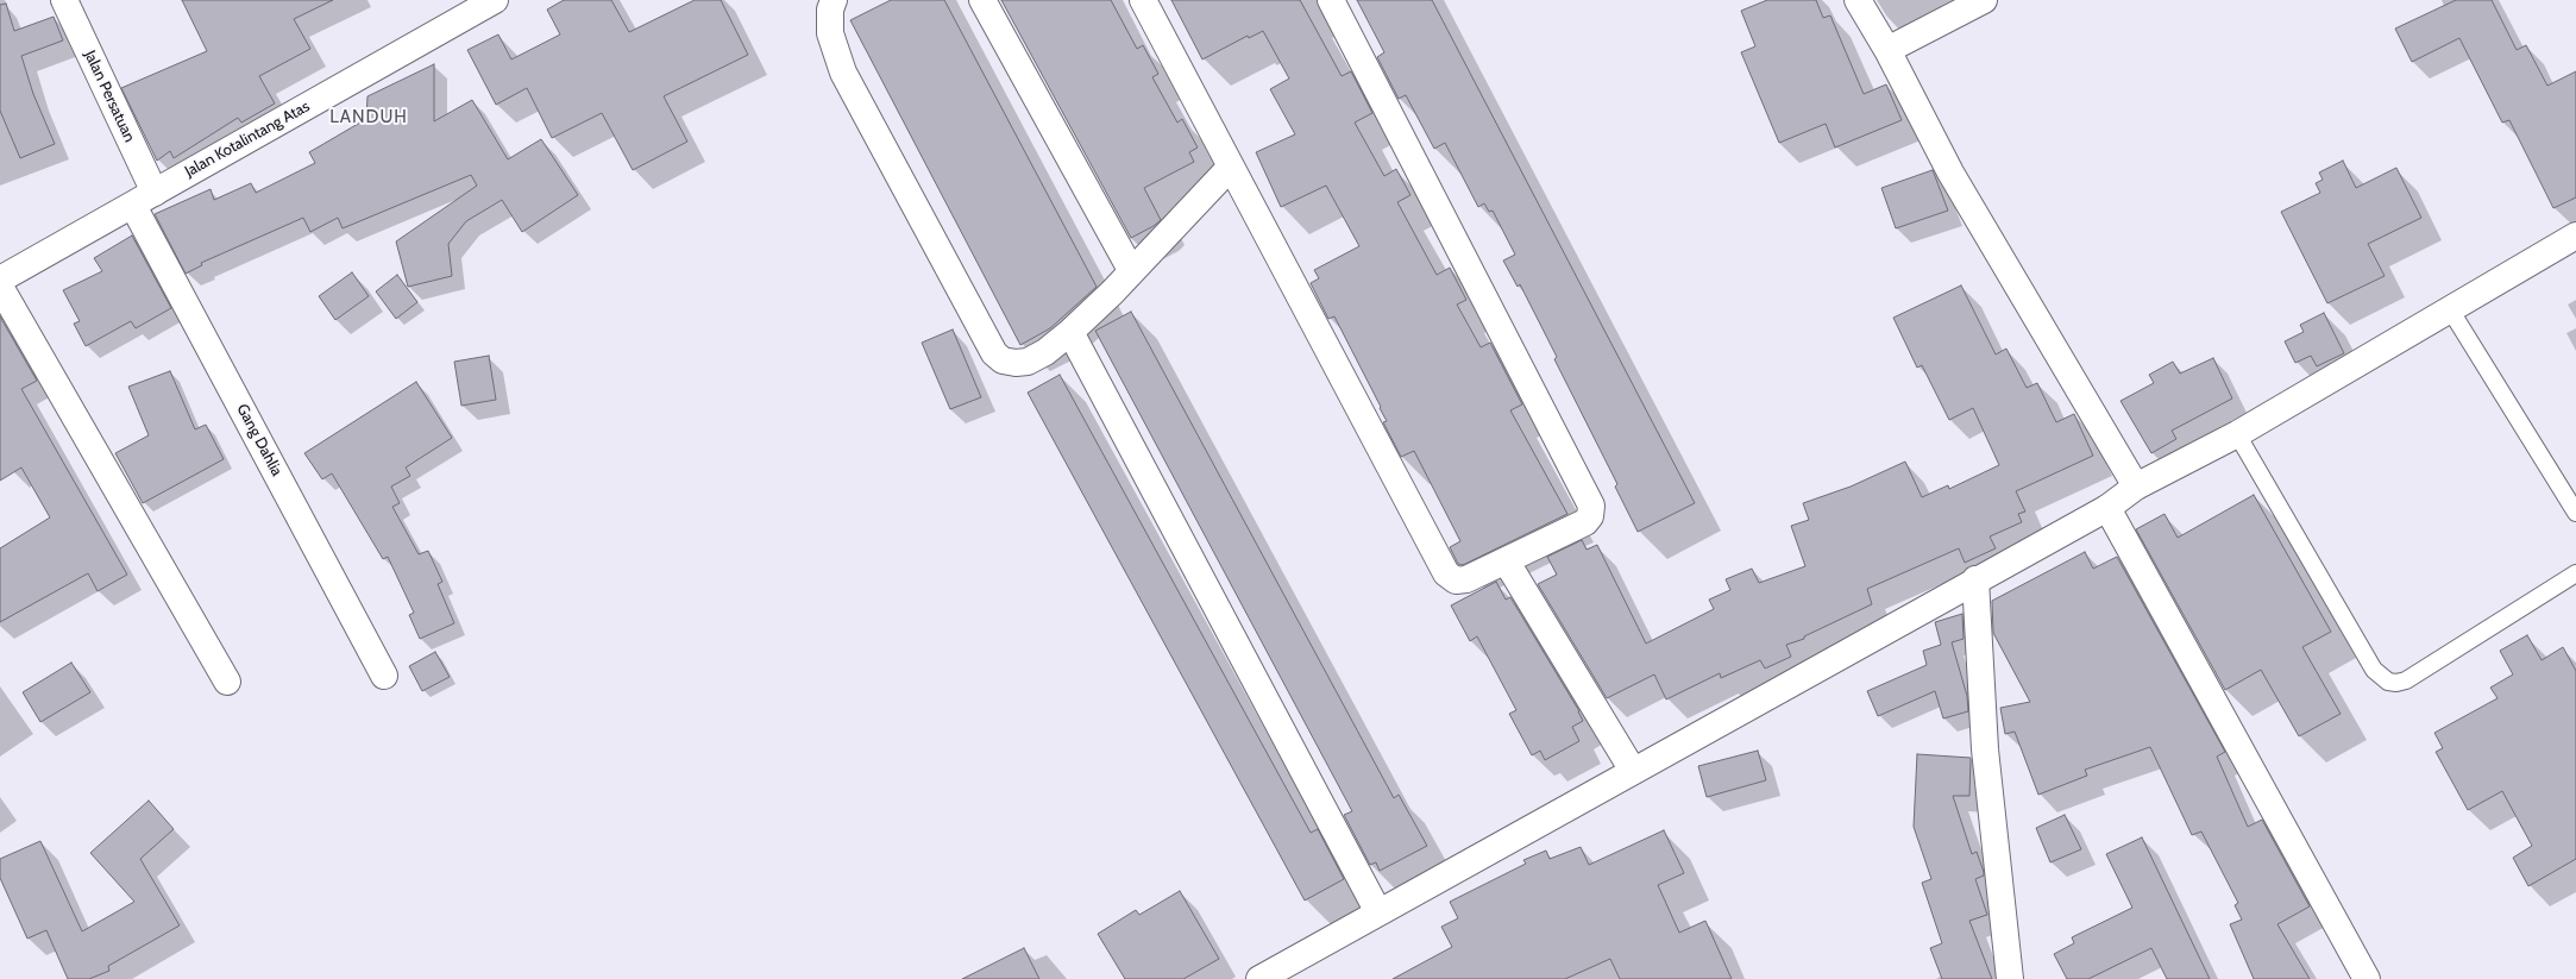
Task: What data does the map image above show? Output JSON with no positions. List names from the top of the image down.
{
  "streets": {
    "street": ["Jalan Persatuan", "Jalan Kotalintang Atas", "Gang Dahlia"]
  },
  "crossings": [
    ["Jalan Persatuan", "Jalan Kotalintang Atas"],
    ["Jalan Persatuan", "Gang Dahlia"],
    ["Jalan Kotalintang Atas", "Gang Dahlia"]
  ],
  "districts": ["LANDUH"]
}
